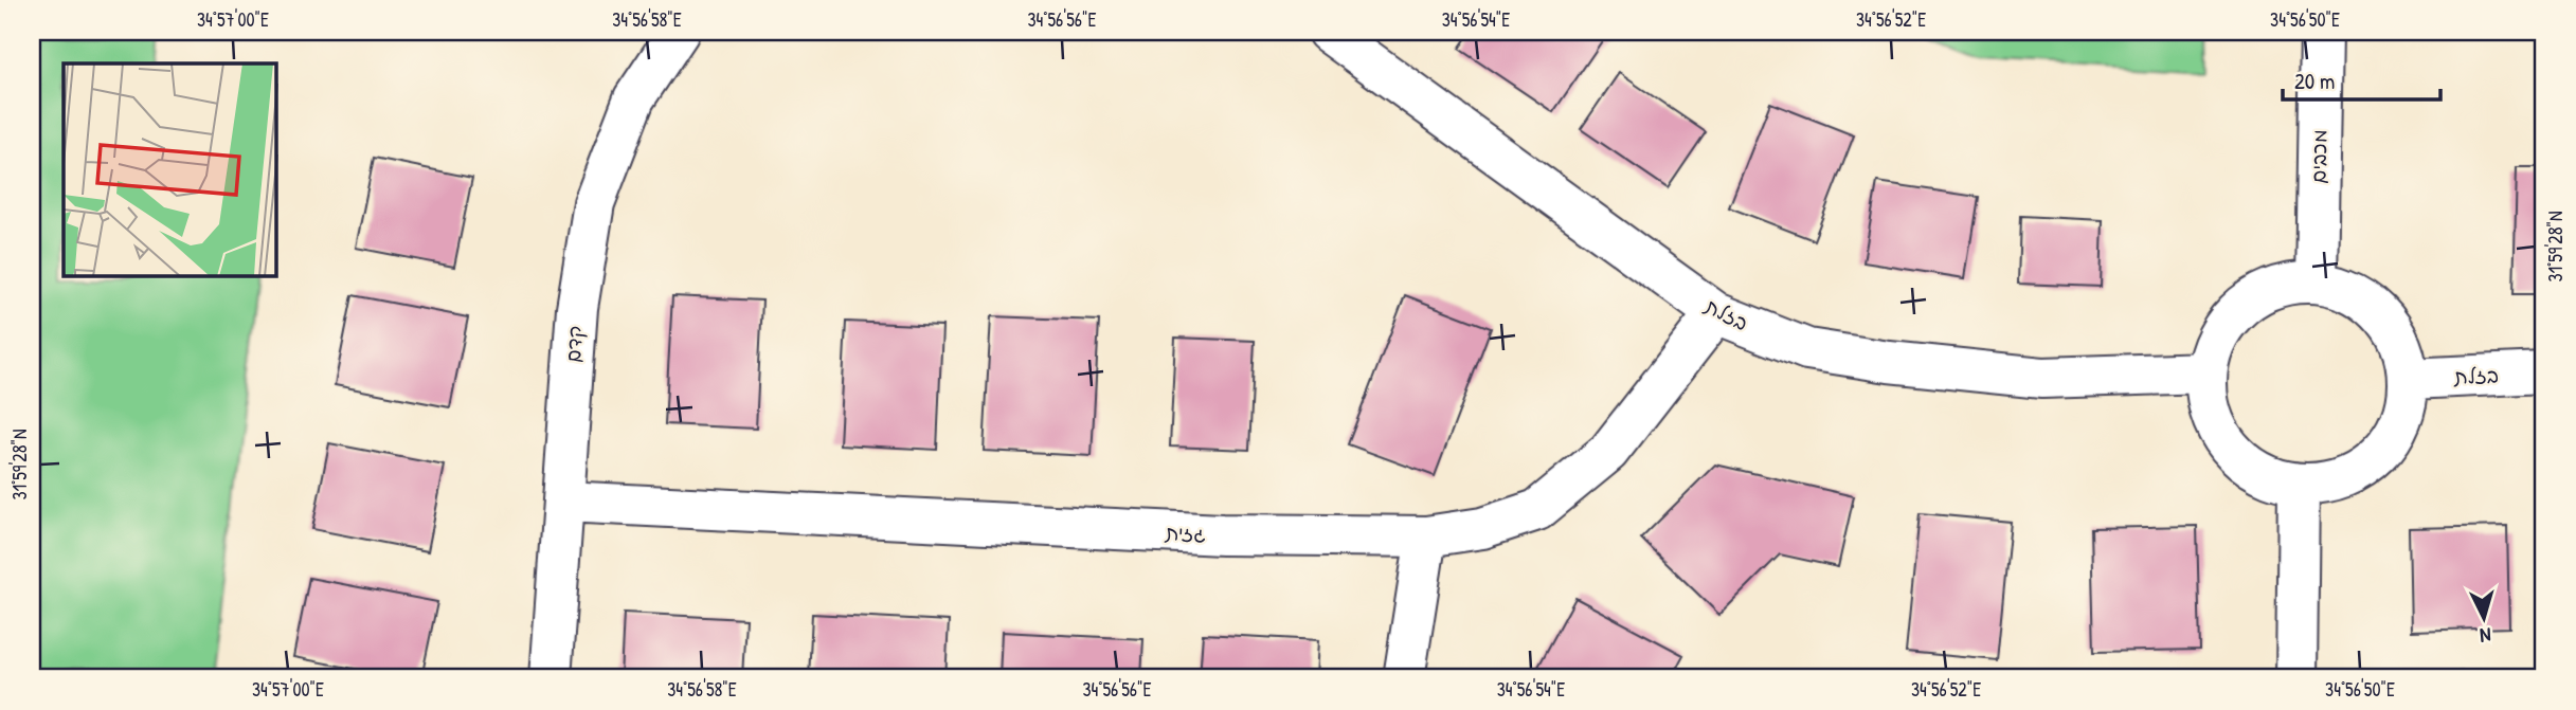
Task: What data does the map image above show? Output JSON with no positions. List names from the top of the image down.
{
  "streets": {
    "street": [
      "מכבים",
      "בזלת",
      "קדם",
      "גזית"
    ]
  },
  "crossings": [
    ["מכבים", "בזלת"],
    ["בזלת", "גזית"],
    ["קדם", "גזית"]
  ],
  "scale_bar": "20 m",
  "north": "bottom",
  "coordinates": [
    "34°57'00\"E",
    "34°56'58\"E",
    "34°56'56\"E",
    "34°56'54\"E",
    "34°56'52\"E",
    "34°56'50\"E",
    "31°59'28\"N"
  ]
}
